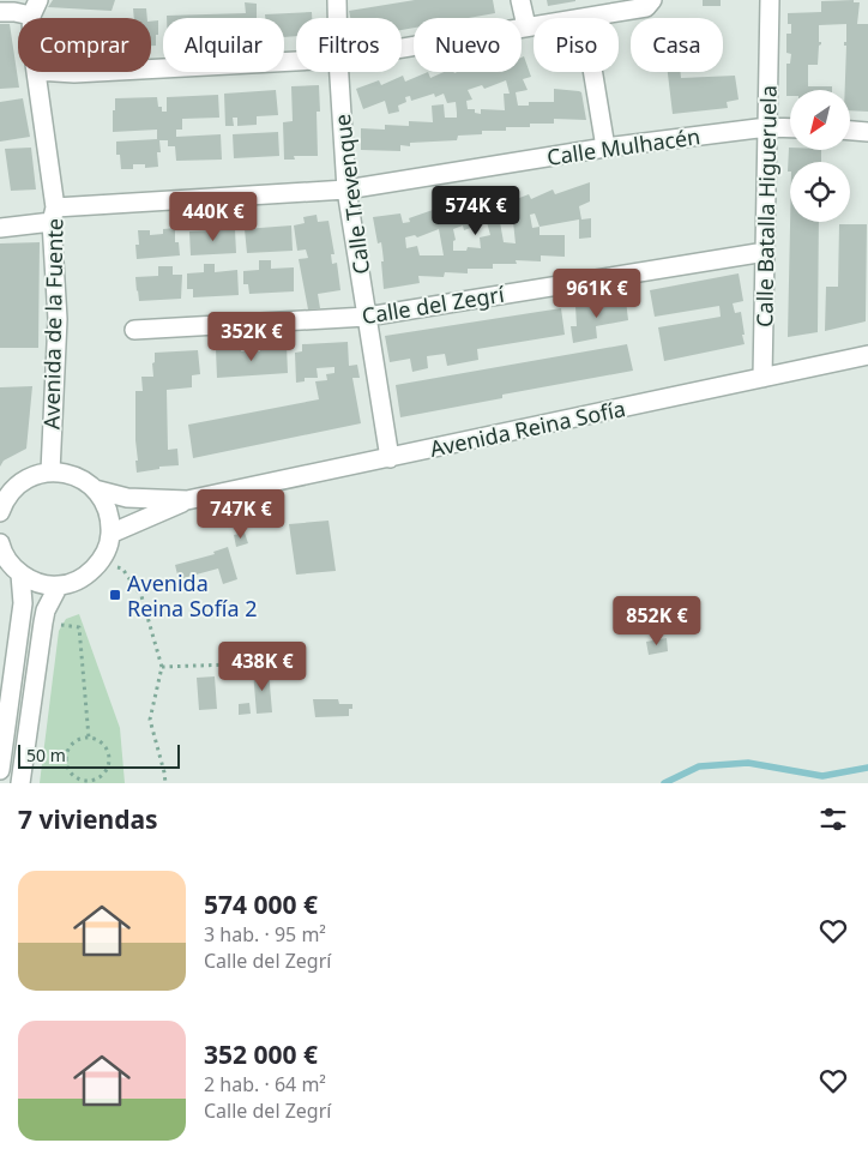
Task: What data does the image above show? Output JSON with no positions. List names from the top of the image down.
{
  "streets": {
    "street": [
      "Calle Mulhacén",
      "Calle Trevenque",
      "Calle Batalla Higueruela",
      "Calle del Zegrí",
      "Avenida de la Fuente",
      "Avenida Reina Sofía"
    ]
  },
  "crossings": [
    ["Calle Mulhacén", "Calle Trevenque"],
    ["Calle Mulhacén", "Calle Batalla Higueruela"],
    ["Calle Mulhacén", "Avenida de la Fuente"],
    ["Calle Trevenque", "Calle del Zegrí"],
    ["Calle Trevenque", "Avenida Reina Sofía"],
    ["Calle Batalla Higueruela", "Calle del Zegrí"],
    ["Calle Batalla Higueruela", "Avenida Reina Sofía"],
    ["Avenida de la Fuente", "Avenida Reina Sofía"]
  ],
  "places": {
    "transit": ["Avenida Reina Sofía 2"]
  },
  "scale_bar": "50 m",
  "north": "bottom left",
  "page": {
    "chip": [
      "Comprar",
      "Alquilar",
      "Filtros",
      "Nuevo",
      "Piso",
      "Casa"
    ],
    "price": [
      "574K €",
      "440K €",
      "961K €",
      "352K €",
      "747K €",
      "852K €",
      "438K €"
    ],
    "scale": "50 m",
    "heading": "7 viviendas",
    "list": [
      {
        "name": "574 000 €",
        "note": "3 hab. · 95 m² · Calle del Zegrí"
      },
      {
        "name": "352 000 €",
        "note": "2 hab. · 64 m² · Calle del Zegrí"
      }
    ]
  }
}
